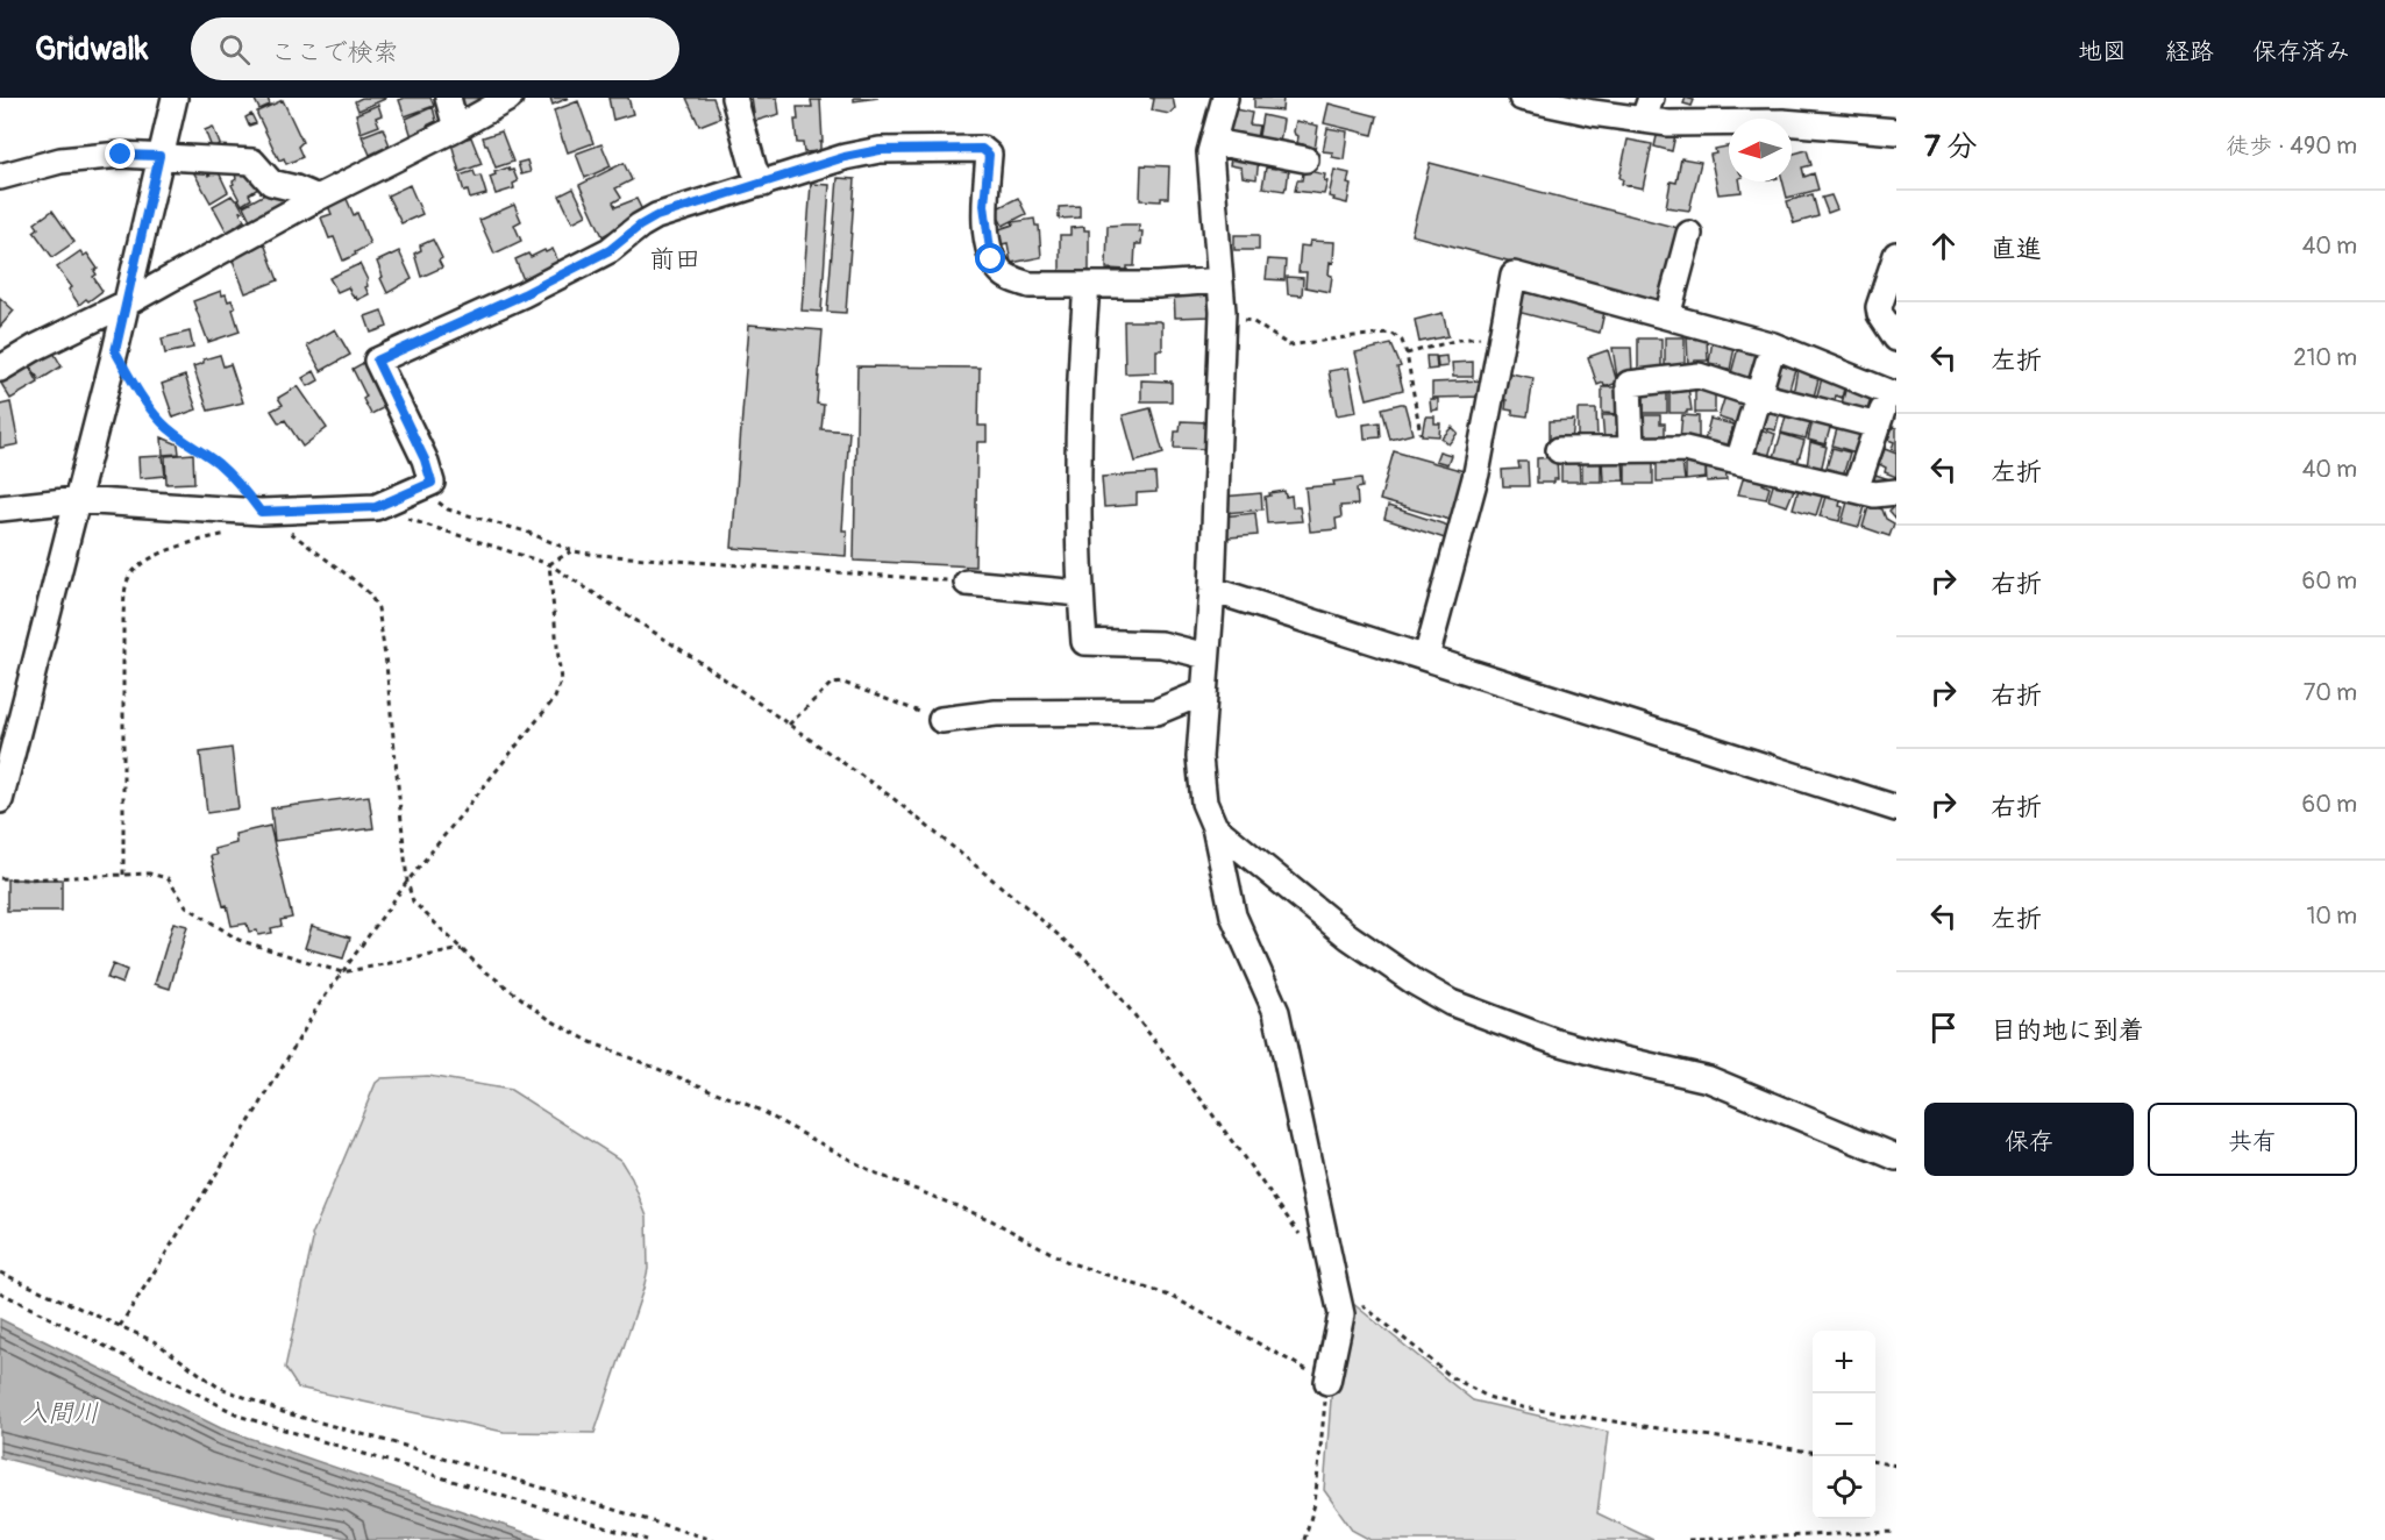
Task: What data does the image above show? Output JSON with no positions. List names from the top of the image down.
{
  "districts": ["前田"],
  "water": ["入間川"],
  "north": "left",
  "page": {
    "header": "Gridwalk",
    "search": "ここで検索",
    "nav": ["地図", "経路", "保存済み"],
    "heading": ["7 分", "徒歩 · 490 m"],
    "list": [
      ["直進", "40 m"],
      ["左折", "210 m"],
      ["左折", "40 m"],
      ["右折", "60 m"],
      ["右折", "70 m"],
      ["右折", "60 m"],
      ["左折", "10 m"],
      "目的地に到着"
    ],
    "buttons": ["保存", "共有"],
    "map_buttons": ["+", "−"]
  }
}
